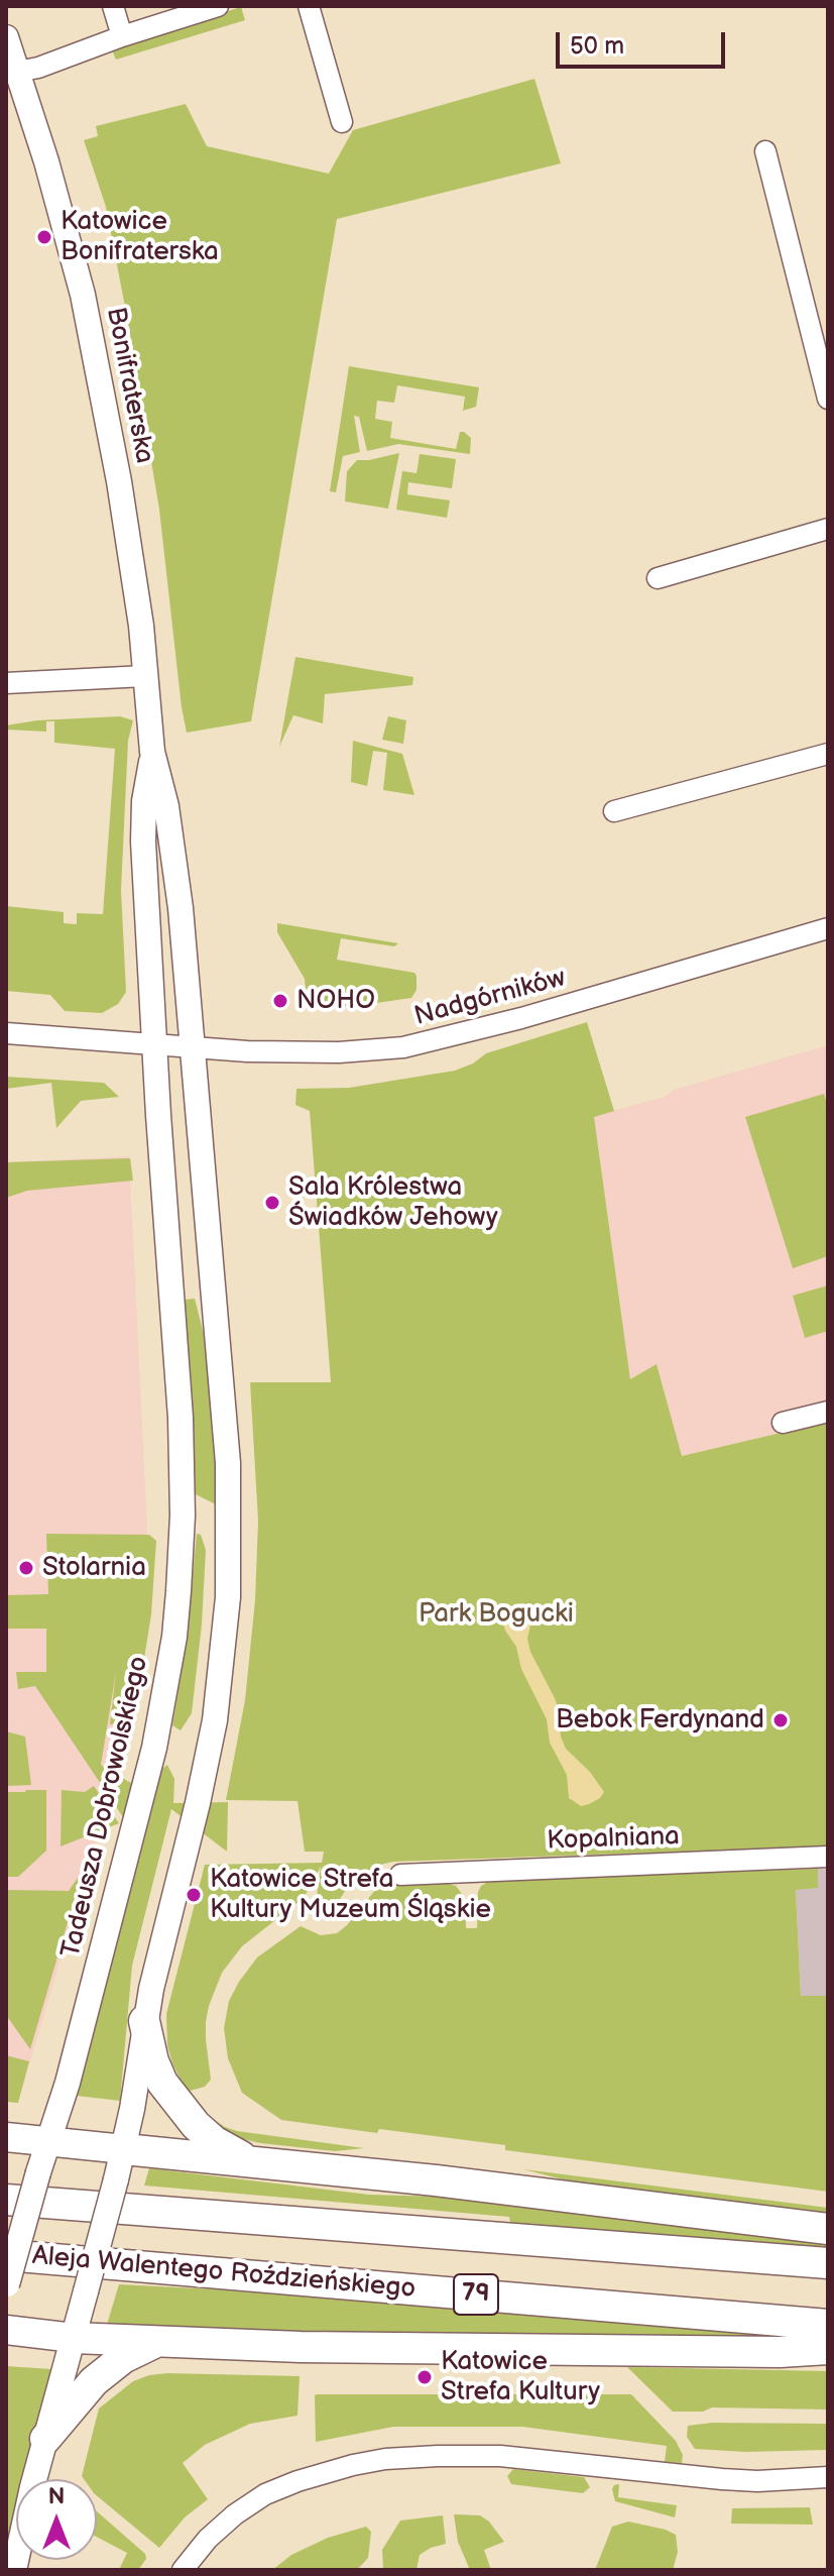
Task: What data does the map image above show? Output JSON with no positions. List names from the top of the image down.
{
  "streets": {
    "main road": ["Aleja Walentego Roździeńskiego", "79"],
    "street": [
      "Bonifraterska",
      "Nadgórników",
      "Tadeusza Dobrowolskiego",
      "Kopalniana"
    ]
  },
  "crossings": [
    ["Bonifraterska", "Nadgórników"],
    ["Bonifraterska", "Tadeusza Dobrowolskiego"],
    ["Nadgórników", "Tadeusza Dobrowolskiego"],
    ["Tadeusza Dobrowolskiego", "Aleja Walentego Roździeńskiego"]
  ],
  "parks": ["Park Bogucki"],
  "places": [
    "Katowice Bonifraterska",
    "NOHO",
    "Sala Królestwa Świadków Jehowy",
    "Stolarnia",
    "Bebok Ferdynand",
    "Katowice Strefa Kultury Muzeum Śląskie",
    "Katowice Strefa Kultury"
  ],
  "scale_bar": "50 m",
  "north": "top"
}
